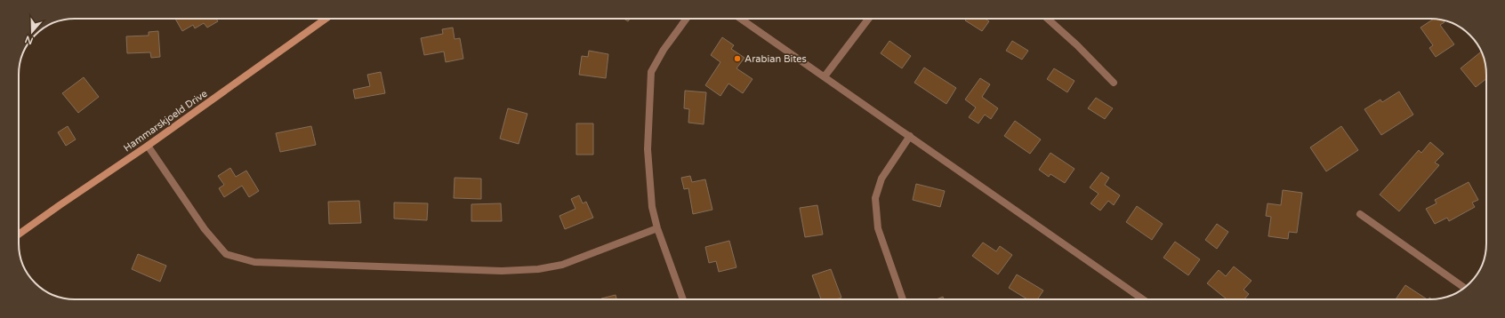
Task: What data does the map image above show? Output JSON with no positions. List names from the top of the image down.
{
  "streets": {
    "main road": ["Hammarskjoeld Drive"]
  },
  "places": ["Arabian Bites"],
  "north": "bottom"
}
